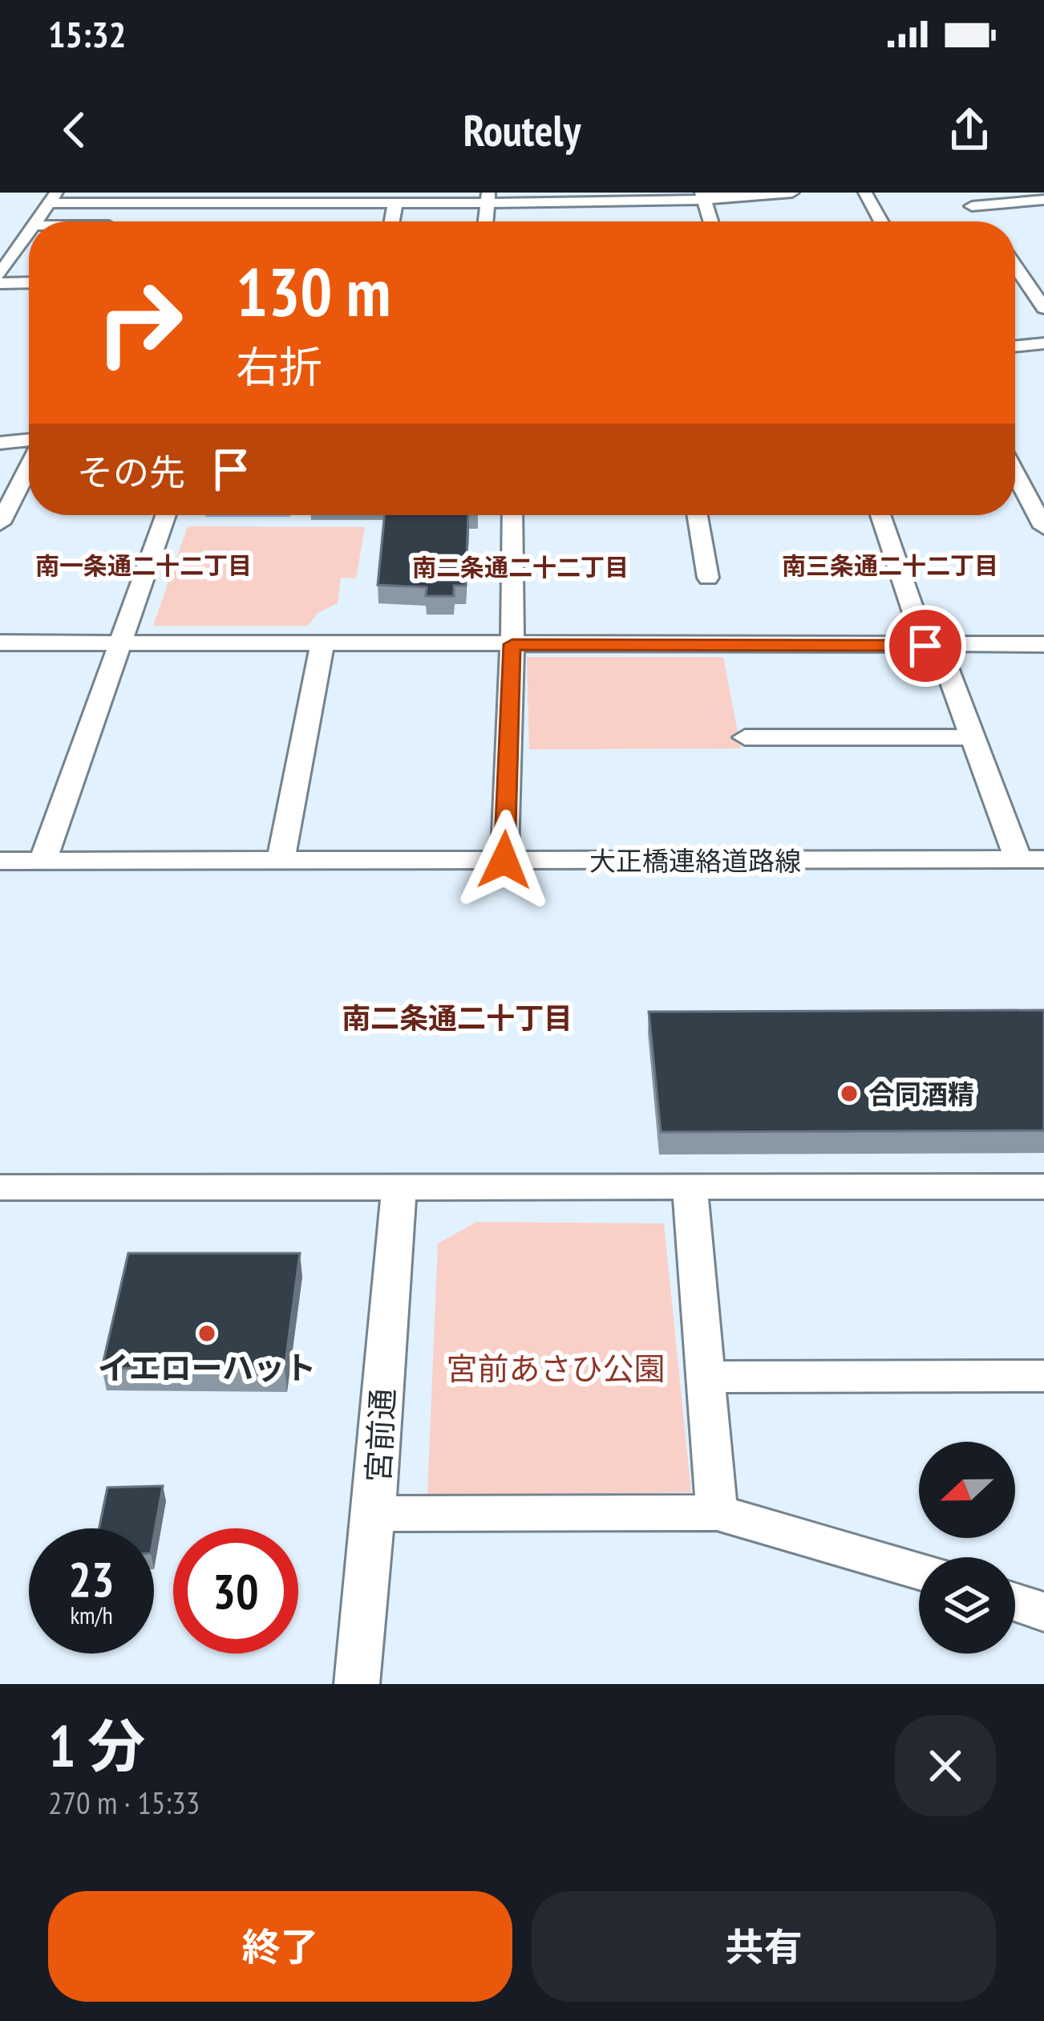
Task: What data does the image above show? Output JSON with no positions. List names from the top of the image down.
{
  "streets": {
    "street": ["大正橋連絡道路線", "宮前通"]
  },
  "districts": [
    "南一条通二十二丁目",
    "南三条通二十二丁目",
    "南二条通二十二丁目",
    "南二条通二十丁目"
  ],
  "parks": ["宮前あさひ公園"],
  "places": ["合同酒精", "イエローハット"],
  "north": "left",
  "page": {
    "status": "15:32",
    "header": "Routely",
    "turn": ["130 m", "右折"],
    "then": "その先",
    "speed": "23 km/h",
    "limit": "30",
    "heading": ["1 分", "270 m · 15:33"],
    "buttons": ["終了", "共有"]
  }
}
